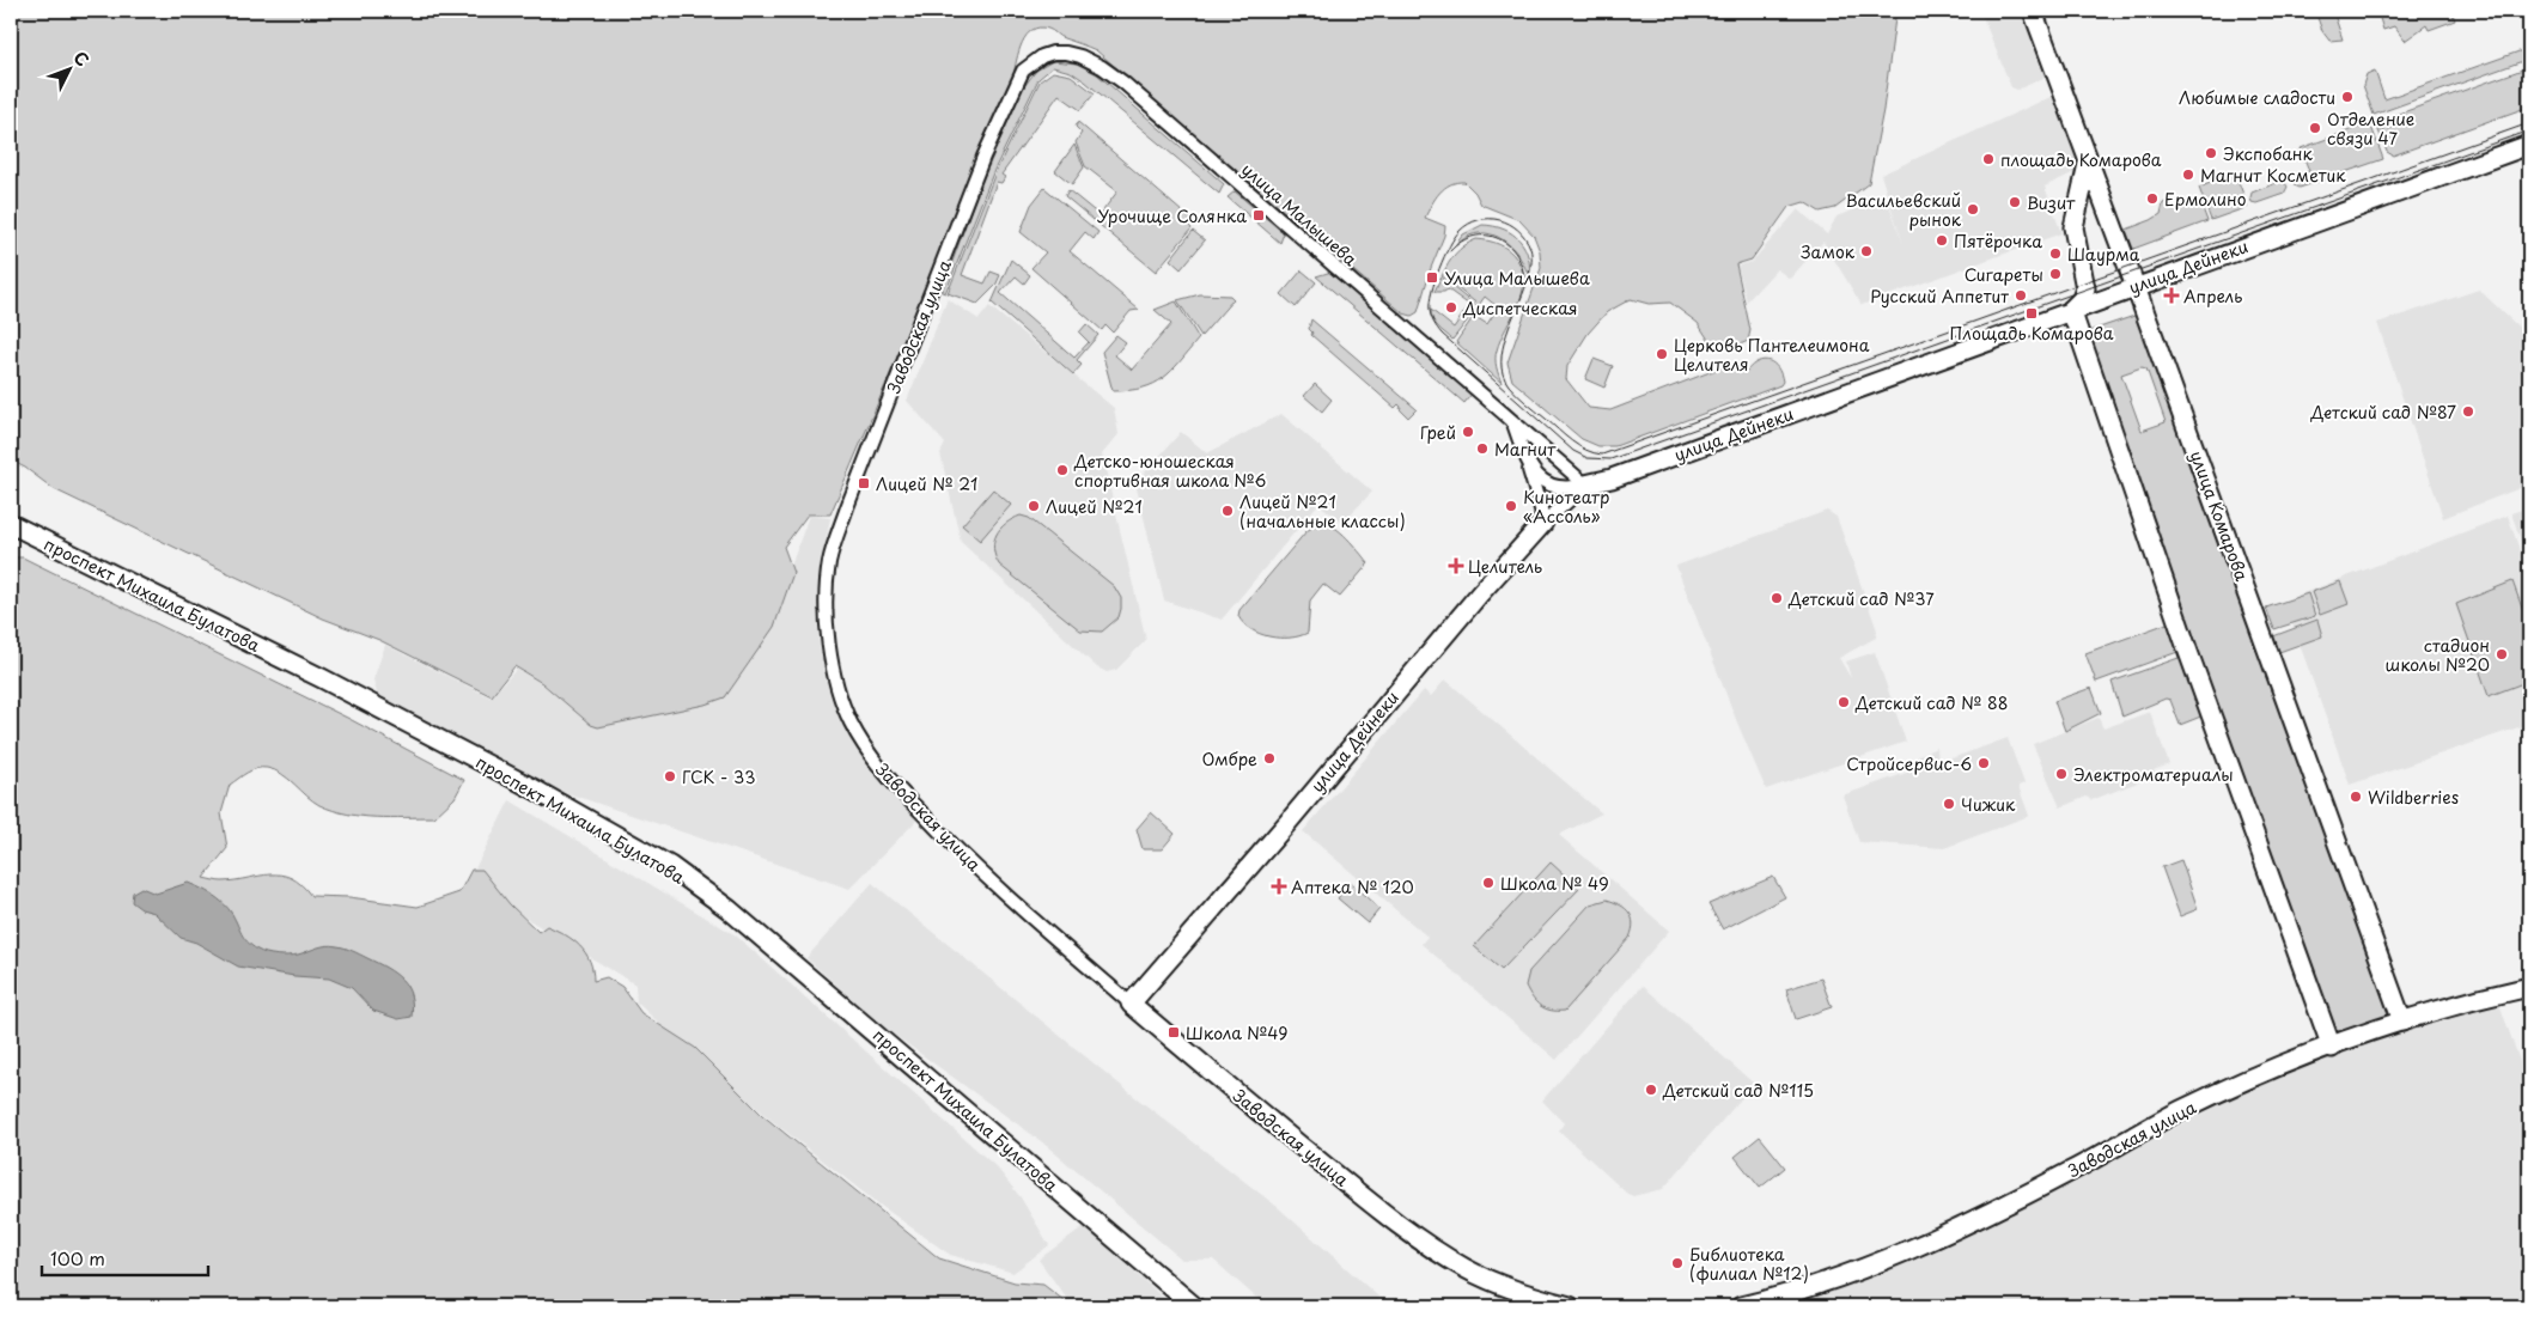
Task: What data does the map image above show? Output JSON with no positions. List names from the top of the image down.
{
  "streets": {
    "street": [
      "улица Малышева",
      "улица Дейнеки",
      "Заводская улица",
      "улица Комарова",
      "проспект Михаила Булатова"
    ]
  },
  "crossings": [
    ["улица Малышева", "улица Дейнеки"],
    ["улица Малышева", "Заводская улица"],
    ["улица Дейнеки", "Заводская улица"],
    ["улица Дейнеки", "улица Комарова"],
    ["Заводская улица", "улица Комарова"]
  ],
  "places": {
    "other": [
      "Любимые сладости",
      "Отделение связи 47",
      "Экспобанк",
      "площадь Комарова",
      "Магнит Косметик",
      "Ермолино",
      "Визит",
      "Васильевский рынок",
      "Пятёрочка",
      "Замок",
      "Шаурма",
      "Сигареты",
      "Русский Аппетит",
      "Диспетческая",
      "Церковь Пантелеимона Целителя",
      "Детский сад №87",
      "Грей",
      "Магнит",
      "Детско-юношеская спортивная школа №6",
      "Лицей №21",
      "Кинотеатр «Ассоль»",
      "Лицей №21 (начальные классы)",
      "Детский сад №37",
      "стадион школы №20",
      "Детский сад № 88",
      "Омбре",
      "Стройсервис-6",
      "Электроматериалы",
      "ГСК - 33",
      "Wildberries",
      "Чижик",
      "Школа № 49",
      "Детский сад №115",
      "Библиотека (филиал №12)"
    ],
    "transit": [
      "Урочище Солянка",
      "Улица Малышева",
      "Площадь Комарова",
      "Лицей № 21",
      "Школа №49"
    ],
    "health": ["Апрель", "Целитель", "Аптека № 120"]
  },
  "scale_bar": "100 m",
  "north": "top right"
}
